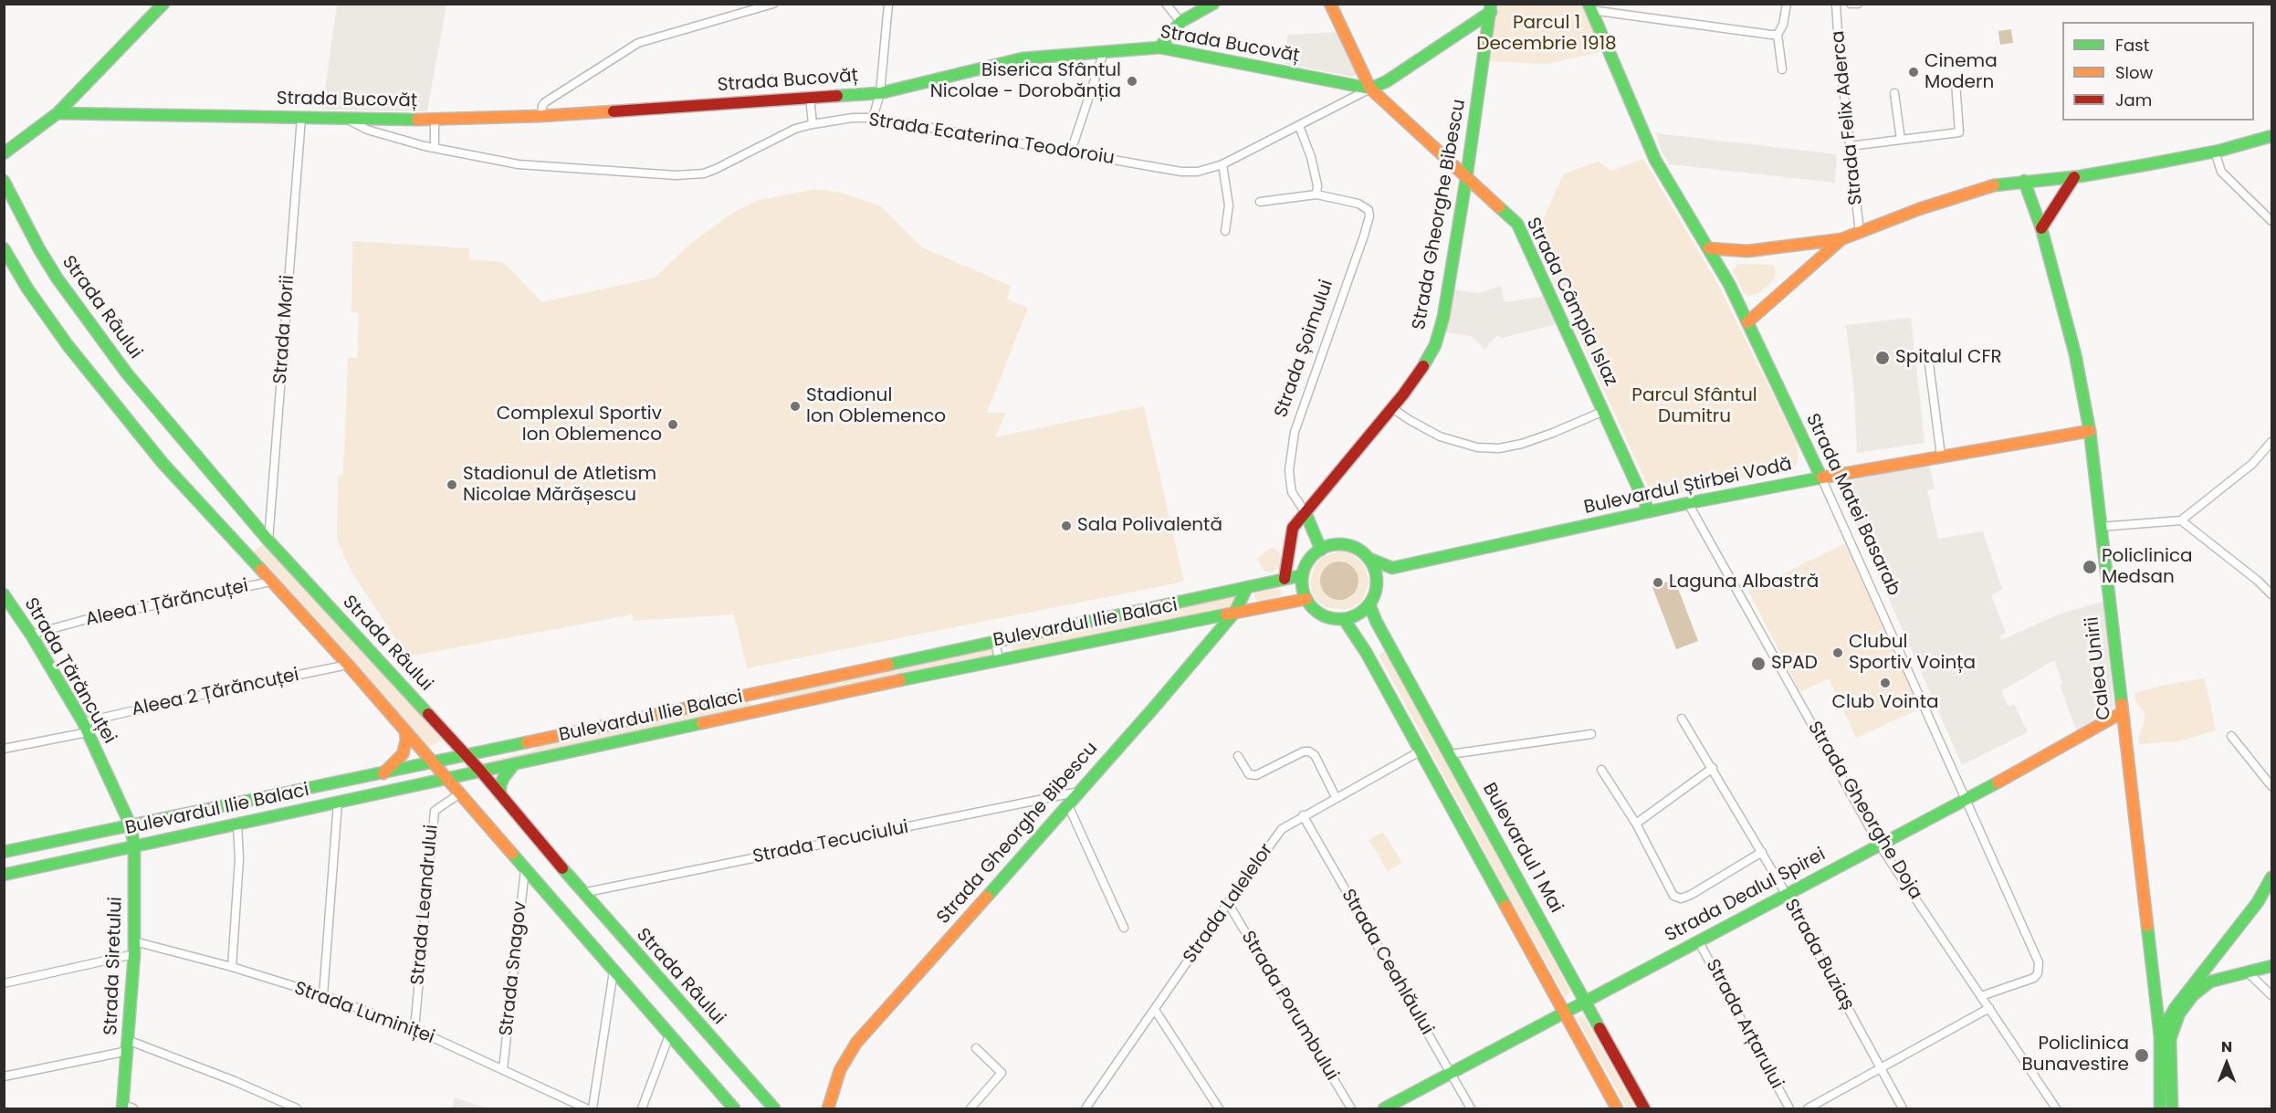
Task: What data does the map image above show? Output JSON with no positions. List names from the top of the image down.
{
  "streets": {
    "street": [
      "Strada Bucovăț",
      "Strada Felix Aderca",
      "Strada Ecaterina Teodoroiu",
      "Strada Gheorghe Bibescu",
      "Strada Câmpia Islaz",
      "Strada Râului",
      "Strada Morii",
      "Strada Șoimului",
      "Bulevardul Știrbei Vodă",
      "Strada Matei Basarab",
      "Aleea 1 Țărăncuței",
      "Bulevardul Ilie Balaci",
      "Calea Unirii",
      "Strada Țărăncuței",
      "Aleea 2 Țărăncuței",
      "Strada Gheorghe Doja",
      "Strada Tecuciului",
      "Bulevardul 1 Mai",
      "Strada Dealul Spirei",
      "Strada Lalelelor",
      "Strada Leandrului",
      "Strada Buziaș",
      "Strada Ceahlăului",
      "Strada Siretului",
      "Strada Snagov",
      "Strada Porumbului",
      "Strada Luminiței",
      "Strada Arțarului"
    ]
  },
  "crossings": [
    ["Strada Bucovăț", "Strada Ecaterina Teodoroiu"],
    ["Strada Bucovăț", "Strada Câmpia Islaz"],
    ["Strada Bucovăț", "Strada Morii"],
    ["Strada Ecaterina Teodoroiu", "Strada Câmpia Islaz"],
    ["Strada Gheorghe Bibescu", "Strada Câmpia Islaz"],
    ["Strada Gheorghe Bibescu", "Strada Șoimului"],
    ["Strada Gheorghe Bibescu", "Bulevardul Ilie Balaci"],
    ["Strada Gheorghe Bibescu", "Strada Tecuciului"],
    ["Strada Câmpia Islaz", "Bulevardul Știrbei Vodă"],
    ["Strada Râului", "Strada Morii"],
    ["Strada Râului", "Bulevardul Ilie Balaci"],
    ["Strada Râului", "Strada Tecuciului"],
    ["Strada Șoimului", "Bulevardul Ilie Balaci"],
    ["Strada Șoimului", "Bulevardul 1 Mai"],
    ["Bulevardul Știrbei Vodă", "Strada Matei Basarab"],
    ["Bulevardul Știrbei Vodă", "Calea Unirii"],
    ["Bulevardul Știrbei Vodă", "Strada Gheorghe Doja"],
    ["Strada Matei Basarab", "Strada Gheorghe Doja"],
    ["Strada Matei Basarab", "Strada Dealul Spirei"],
    ["Aleea 1 Țărăncuței", "Strada Țărăncuței"],
    ["Bulevardul Ilie Balaci", "Strada Țărăncuței"],
    ["Bulevardul Ilie Balaci", "Bulevardul 1 Mai"],
    ["Bulevardul Ilie Balaci", "Strada Siretului"],
    ["Calea Unirii", "Strada Dealul Spirei"],
    ["Strada Țărăncuței", "Aleea 2 Țărăncuței"],
    ["Strada Țărăncuței", "Strada Siretului"],
    ["Strada Gheorghe Doja", "Strada Dealul Spirei"],
    ["Bulevardul 1 Mai", "Strada Dealul Spirei"],
    ["Strada Dealul Spirei", "Strada Buziaș"],
    ["Strada Dealul Spirei", "Strada Ceahlăului"],
    ["Strada Dealul Spirei", "Strada Arțarului"],
    ["Strada Lalelelor", "Strada Ceahlăului"],
    ["Strada Lalelelor", "Strada Porumbului"],
    ["Strada Leandrului", "Strada Luminiței"],
    ["Strada Siretului", "Strada Luminiței"],
    ["Strada Snagov", "Strada Luminiței"]
  ],
  "parks": ["Parcul 1 Decembrie 1918", "Parcul Sfântul Dumitru"],
  "places": [
    "Cinema Modern",
    "Biserica Sfântul Nicolae - Dorobănția",
    "Spitalul CFR",
    "Stadionul Ion Oblemenco",
    "Complexul Sportiv Ion Oblemenco",
    "Stadionul de Atletism Nicolae Mărășescu",
    "Sala Polivalentă",
    "Policlinica Medsan",
    "Laguna Albastră",
    "Clubul Sportiv Voința",
    "SPAD",
    "Club Vointa",
    "Policlinica Bunavestire"
  ],
  "legend": ["Fast", "Slow", "Jam"],
  "north": "top"
}
